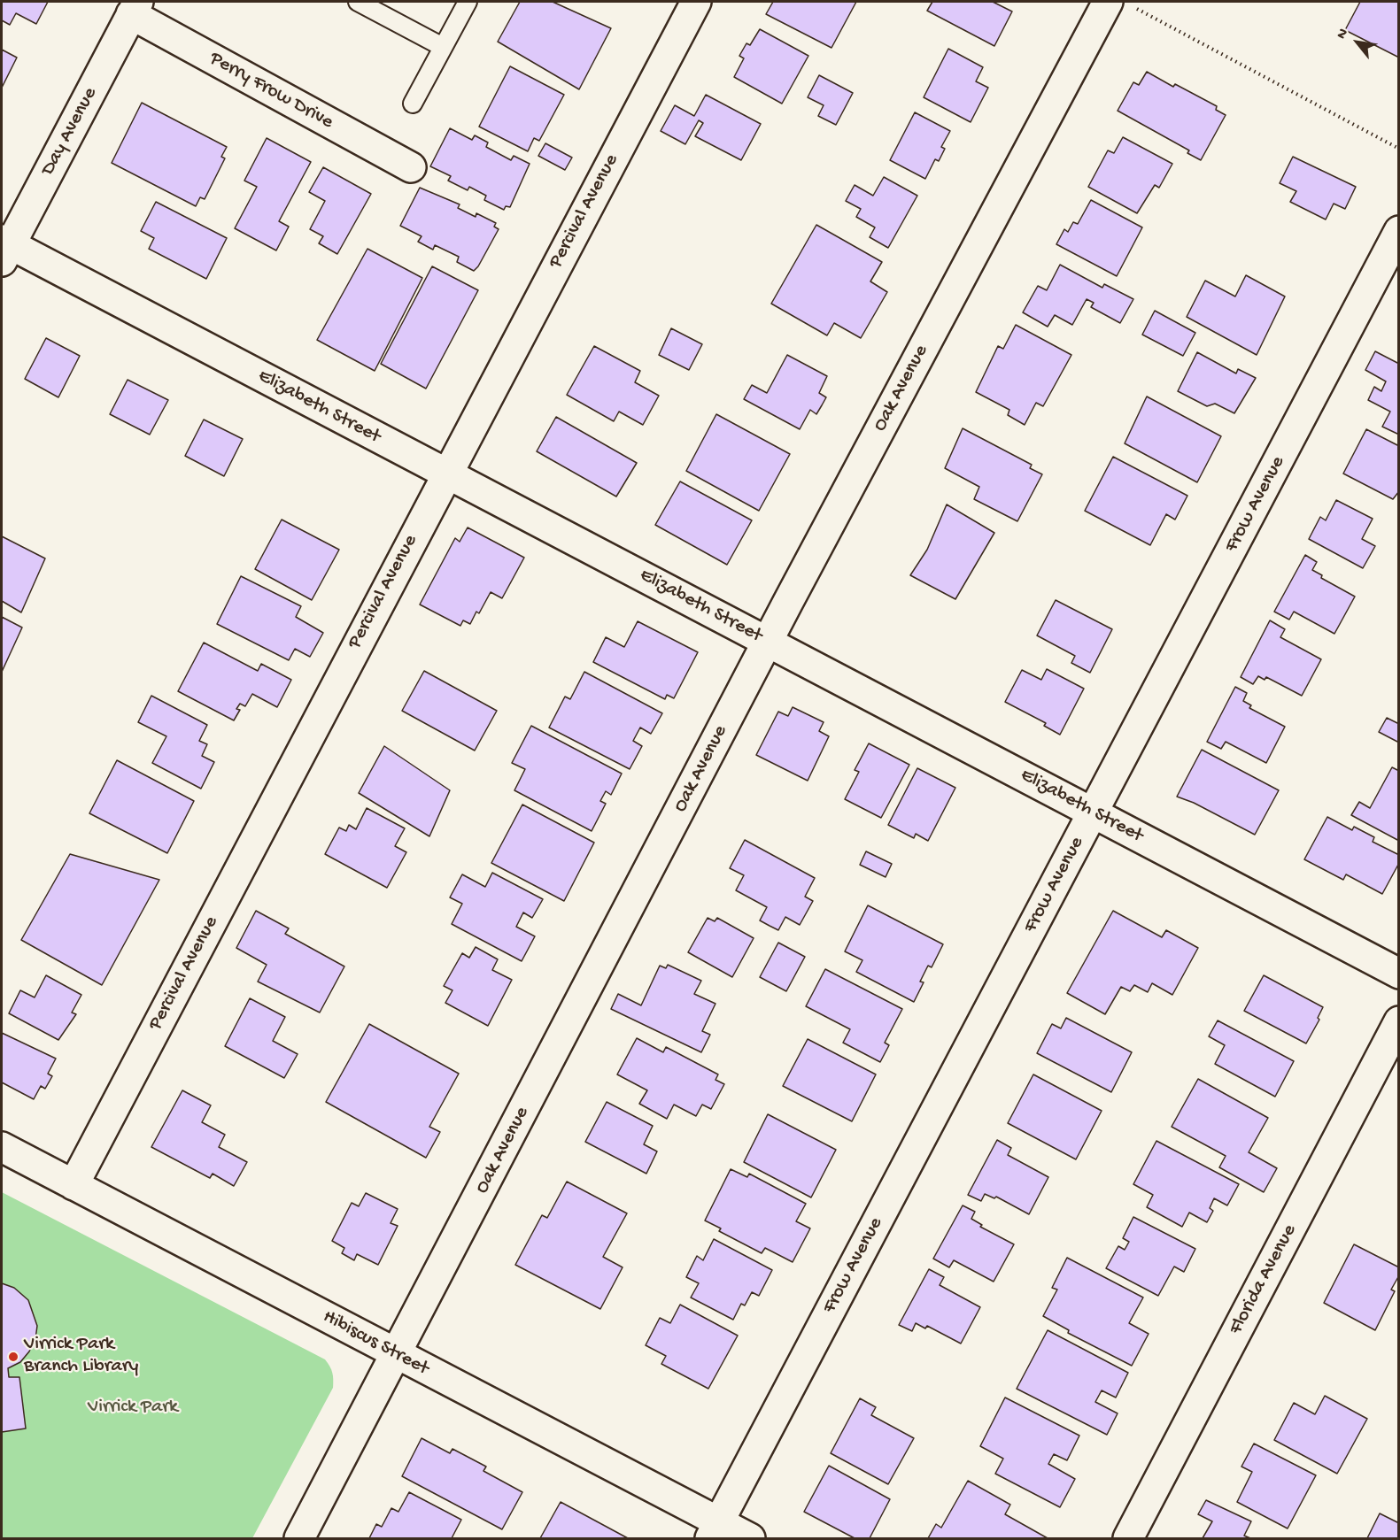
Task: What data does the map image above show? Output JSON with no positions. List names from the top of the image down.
{
  "streets": {
    "street": [
      "Perry Frow Drive",
      "Day Avenue",
      "Percival Avenue",
      "Oak Avenue",
      "Elizabeth Street",
      "Frow Avenue",
      "Florida Avenue",
      "Hibiscus Street"
    ]
  },
  "crossings": [
    ["Perry Frow Drive", "Day Avenue"],
    ["Day Avenue", "Elizabeth Street"],
    ["Percival Avenue", "Elizabeth Street"],
    ["Percival Avenue", "Hibiscus Street"],
    ["Oak Avenue", "Elizabeth Street"],
    ["Oak Avenue", "Hibiscus Street"],
    ["Elizabeth Street", "Frow Avenue"],
    ["Frow Avenue", "Hibiscus Street"]
  ],
  "parks": ["Virrick Park"],
  "places": ["Virrick Park Branch Library"],
  "north": "top left"
}
